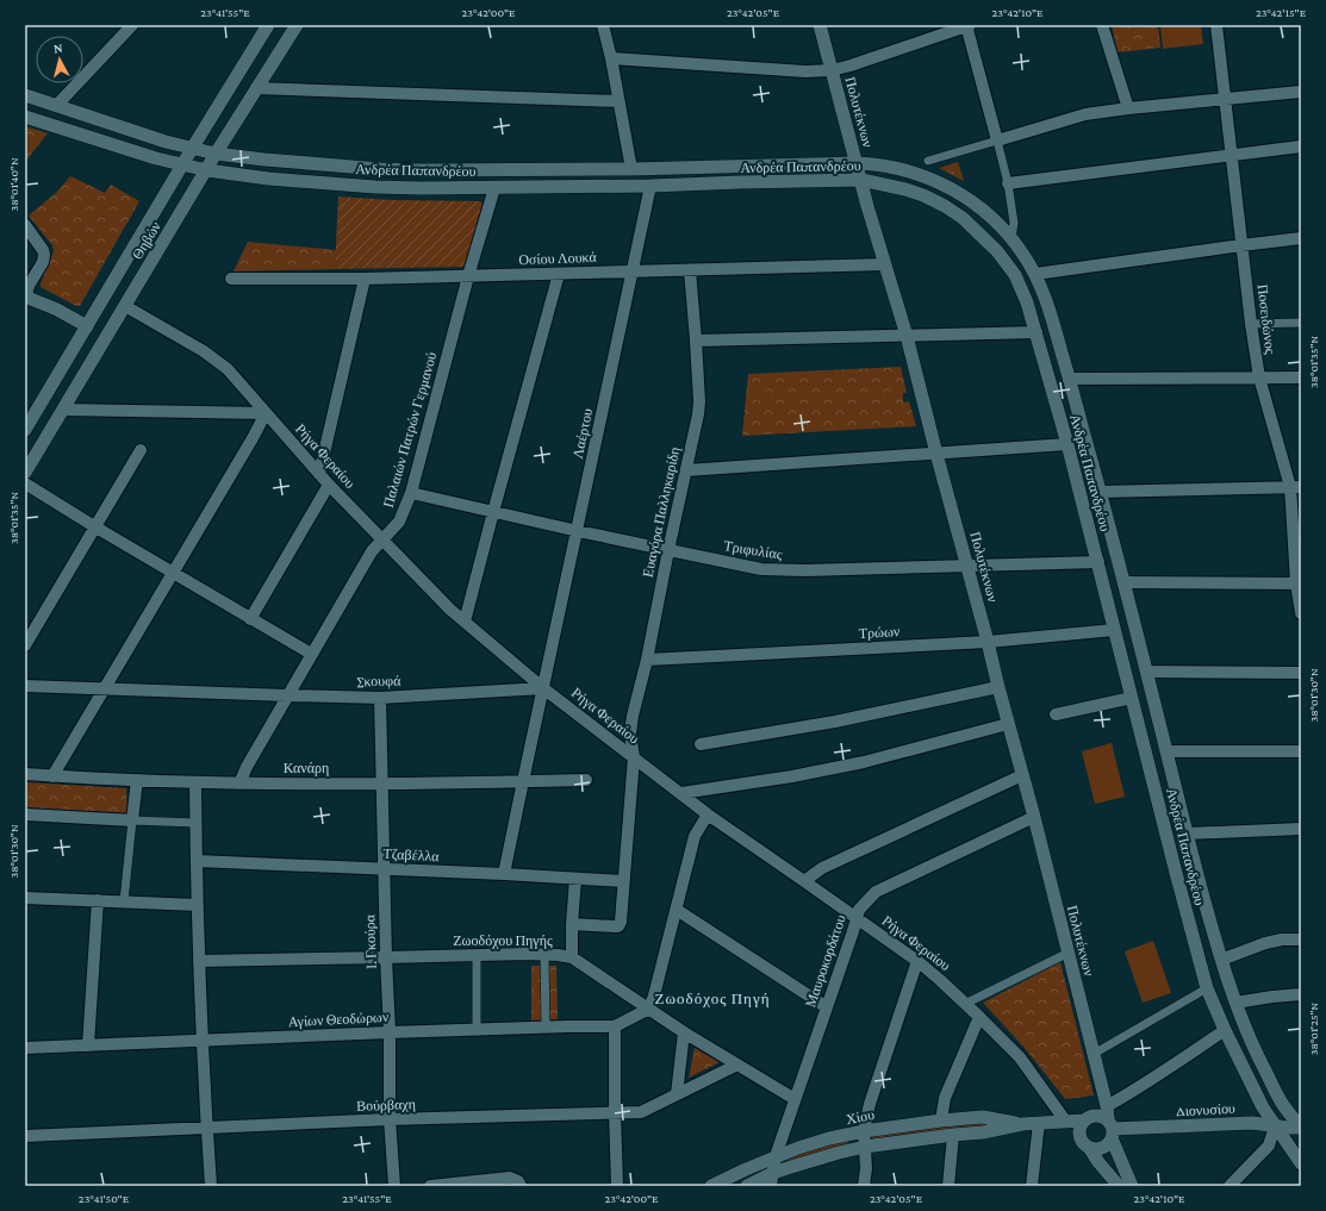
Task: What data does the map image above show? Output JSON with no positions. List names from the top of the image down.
{
  "streets": {
    "main road": [
      "Πολυτέκνων",
      "Ανδρέα Παπανδρέου",
      "Θηβών",
      "Ρήγα Φεραίου",
      "Διονυσίου",
      "Χίου"
    ],
    "street": [
      "Οσίου Λουκά",
      "Ποσειδώνος",
      "Παλαιών Πατρών Γερμανού",
      "Λαέρτου",
      "Ευαγόρα Παλληκαρίδη",
      "Τριφυλίας",
      "Τρώων",
      "Σκουφά",
      "Κανάρη",
      "Τζαβέλλα",
      "Ζωοδόχου Πηγής",
      "Ι. Γκούρα",
      "Μαυροκορδάτου",
      "Αγίων Θεοδώρων",
      "Βούρβαχη"
    ]
  },
  "crossings": [
    ["Πολυτέκνων", "Ανδρέα Παπανδρέου"],
    ["Πολυτέκνων", "Οσίου Λουκά"],
    ["Πολυτέκνων", "Ρήγα Φεραίου"],
    ["Πολυτέκνων", "Τριφυλίας"],
    ["Πολυτέκνων", "Τρώων"],
    ["Πολυτέκνων", "Μαυροκορδάτου"],
    ["Πολυτέκνων", "Διονυσίου"],
    ["Πολυτέκνων", "Χίου"],
    ["Ανδρέα Παπανδρέου", "Θηβών"],
    ["Ανδρέα Παπανδρέου", "Παλαιών Πατρών Γερμανού"],
    ["Ανδρέα Παπανδρέου", "Λαέρτου"],
    ["Ανδρέα Παπανδρέου", "Τριφυλίας"],
    ["Ανδρέα Παπανδρέου", "Τρώων"],
    ["Ανδρέα Παπανδρέου", "Διονυσίου"],
    ["Θηβών", "Ρήγα Φεραίου"],
    ["Οσίου Λουκά", "Παλαιών Πατρών Γερμανού"],
    ["Οσίου Λουκά", "Λαέρτου"],
    ["Οσίου Λουκά", "Ευαγόρα Παλληκαρίδη"],
    ["Παλαιών Πατρών Γερμανού", "Ρήγα Φεραίου"],
    ["Παλαιών Πατρών Γερμανού", "Τριφυλίας"],
    ["Παλαιών Πατρών Γερμανού", "Σκουφά"],
    ["Παλαιών Πατρών Γερμανού", "Κανάρη"],
    ["Λαέρτου", "Ρήγα Φεραίου"],
    ["Λαέρτου", "Τριφυλίας"],
    ["Λαέρτου", "Σκουφά"],
    ["Ρήγα Φεραίου", "Ευαγόρα Παλληκαρίδη"],
    ["Ρήγα Φεραίου", "Σκουφά"],
    ["Ρήγα Φεραίου", "Μαυροκορδάτου"],
    ["Ρήγα Φεραίου", "Διονυσίου"],
    ["Ρήγα Φεραίου", "Χίου"],
    ["Ευαγόρα Παλληκαρίδη", "Τριφυλίας"],
    ["Ευαγόρα Παλληκαρίδη", "Τρώων"],
    ["Ευαγόρα Παλληκαρίδη", "Τζαβέλλα"],
    ["Σκουφά", "Ι. Γκούρα"],
    ["Κανάρη", "Ι. Γκούρα"],
    ["Τζαβέλλα", "Ι. Γκούρα"],
    ["Ζωοδόχου Πηγής", "Ι. Γκούρα"],
    ["Ζωοδόχου Πηγής", "Μαυροκορδάτου"],
    ["Ζωοδόχου Πηγής", "Αγίων Θεοδώρων"],
    ["Ζωοδόχου Πηγής", "Βούρβαχη"],
    ["Ι. Γκούρα", "Αγίων Θεοδώρων"],
    ["Ι. Γκούρα", "Βούρβαχη"],
    ["Μαυροκορδάτου", "Χίου"],
    ["Διονυσίου", "Χίου"]
  ],
  "districts": ["Ζωοδόχος Πηγή"],
  "north": "top",
  "coordinates": [
    "23°41'55\"E",
    "23°42'00\"E",
    "23°42'05\"E",
    "23°42'10\"E",
    "23°42'15\"E",
    "38°01'40\"N",
    "38°01'35\"N",
    "38°01'30\"N",
    "38°01'25\"N",
    "23°41'50\"E"
  ]
}
